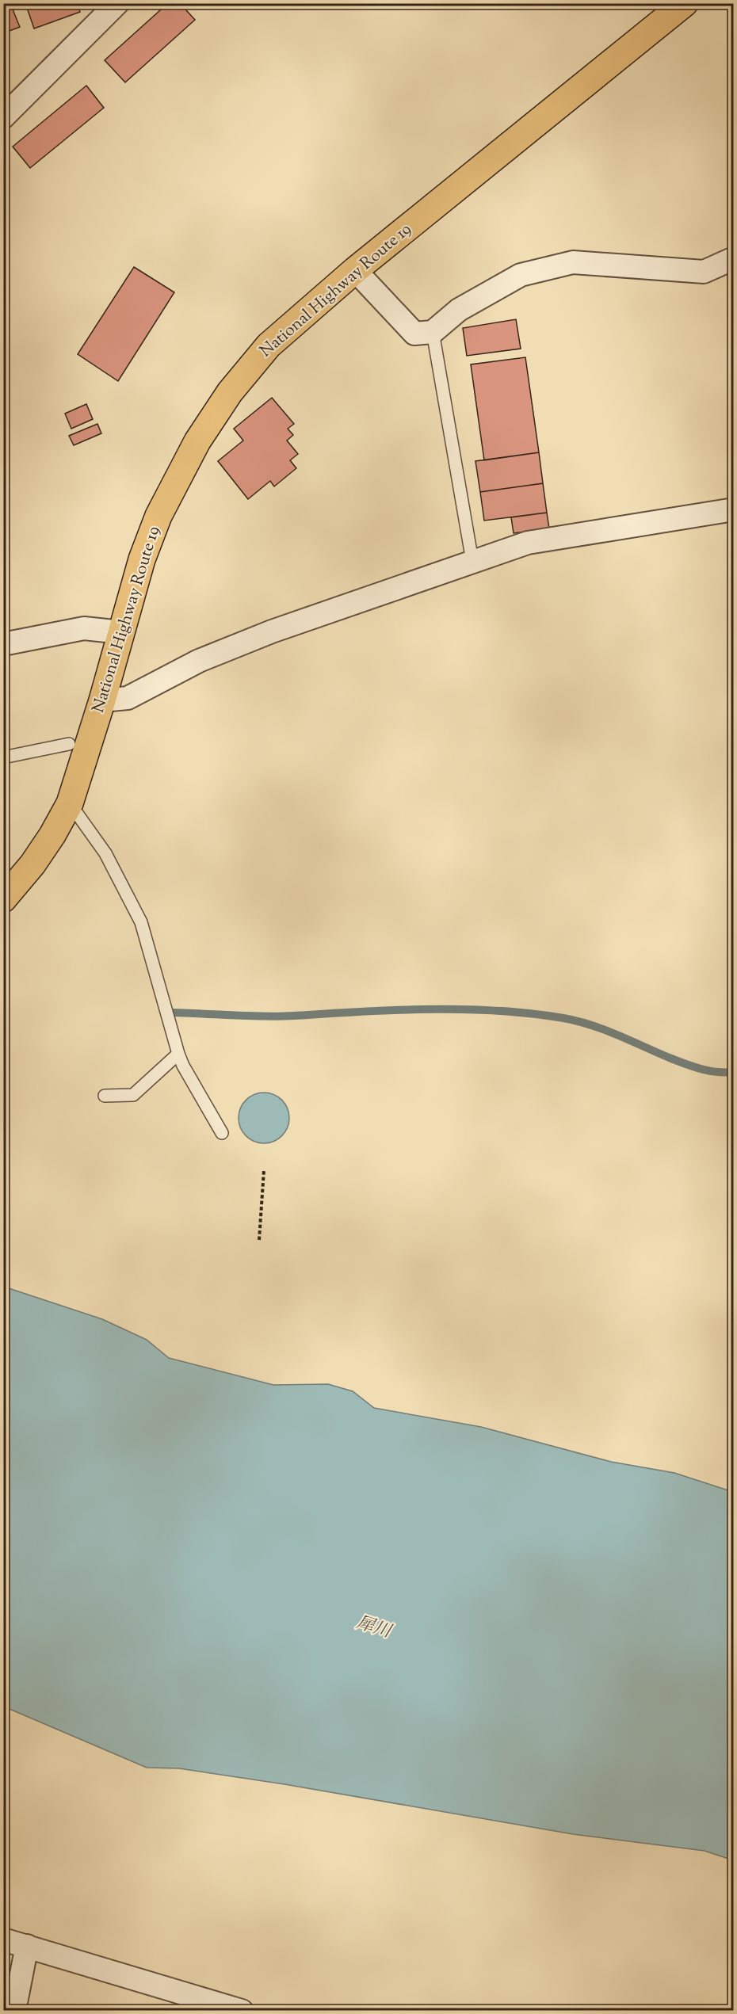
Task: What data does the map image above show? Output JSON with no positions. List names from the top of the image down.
{
  "streets": {
    "highway": ["National Highway Route 19"]
  },
  "water": ["犀川"]
}
